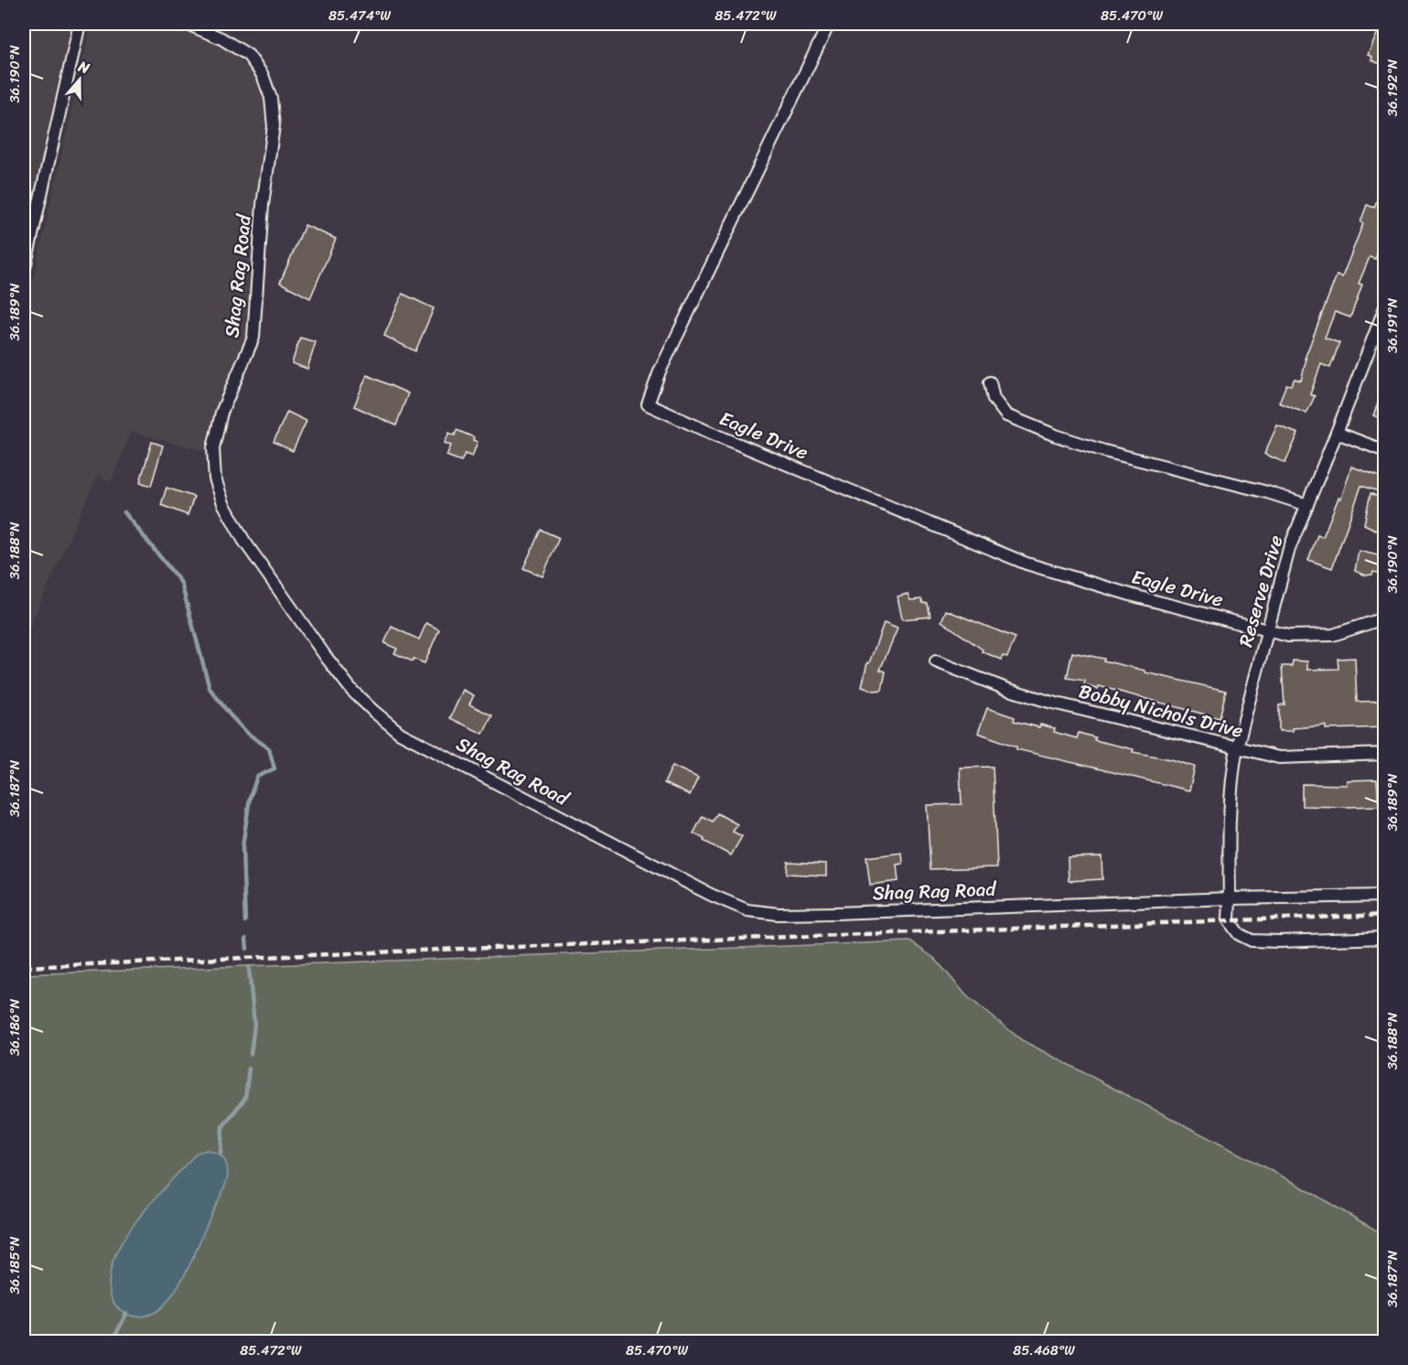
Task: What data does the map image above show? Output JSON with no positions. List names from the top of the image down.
{
  "streets": {
    "street": [
      "Shag Rag Road",
      "Eagle Drive",
      "Reserve Drive",
      "Bobby Nichols Drive"
    ]
  },
  "crossings": [
    ["Shag Rag Road", "Reserve Drive"],
    ["Eagle Drive", "Reserve Drive"],
    ["Reserve Drive", "Bobby Nichols Drive"]
  ],
  "north": "top",
  "coordinates": [
    "85.474°W",
    "85.472°W",
    "85.470°W",
    "36.190°N",
    "36.192°N",
    "36.189°N",
    "36.191°N",
    "36.188°N",
    "36.187°N",
    "36.186°N",
    "36.185°N",
    "85.468°W"
  ]
}
